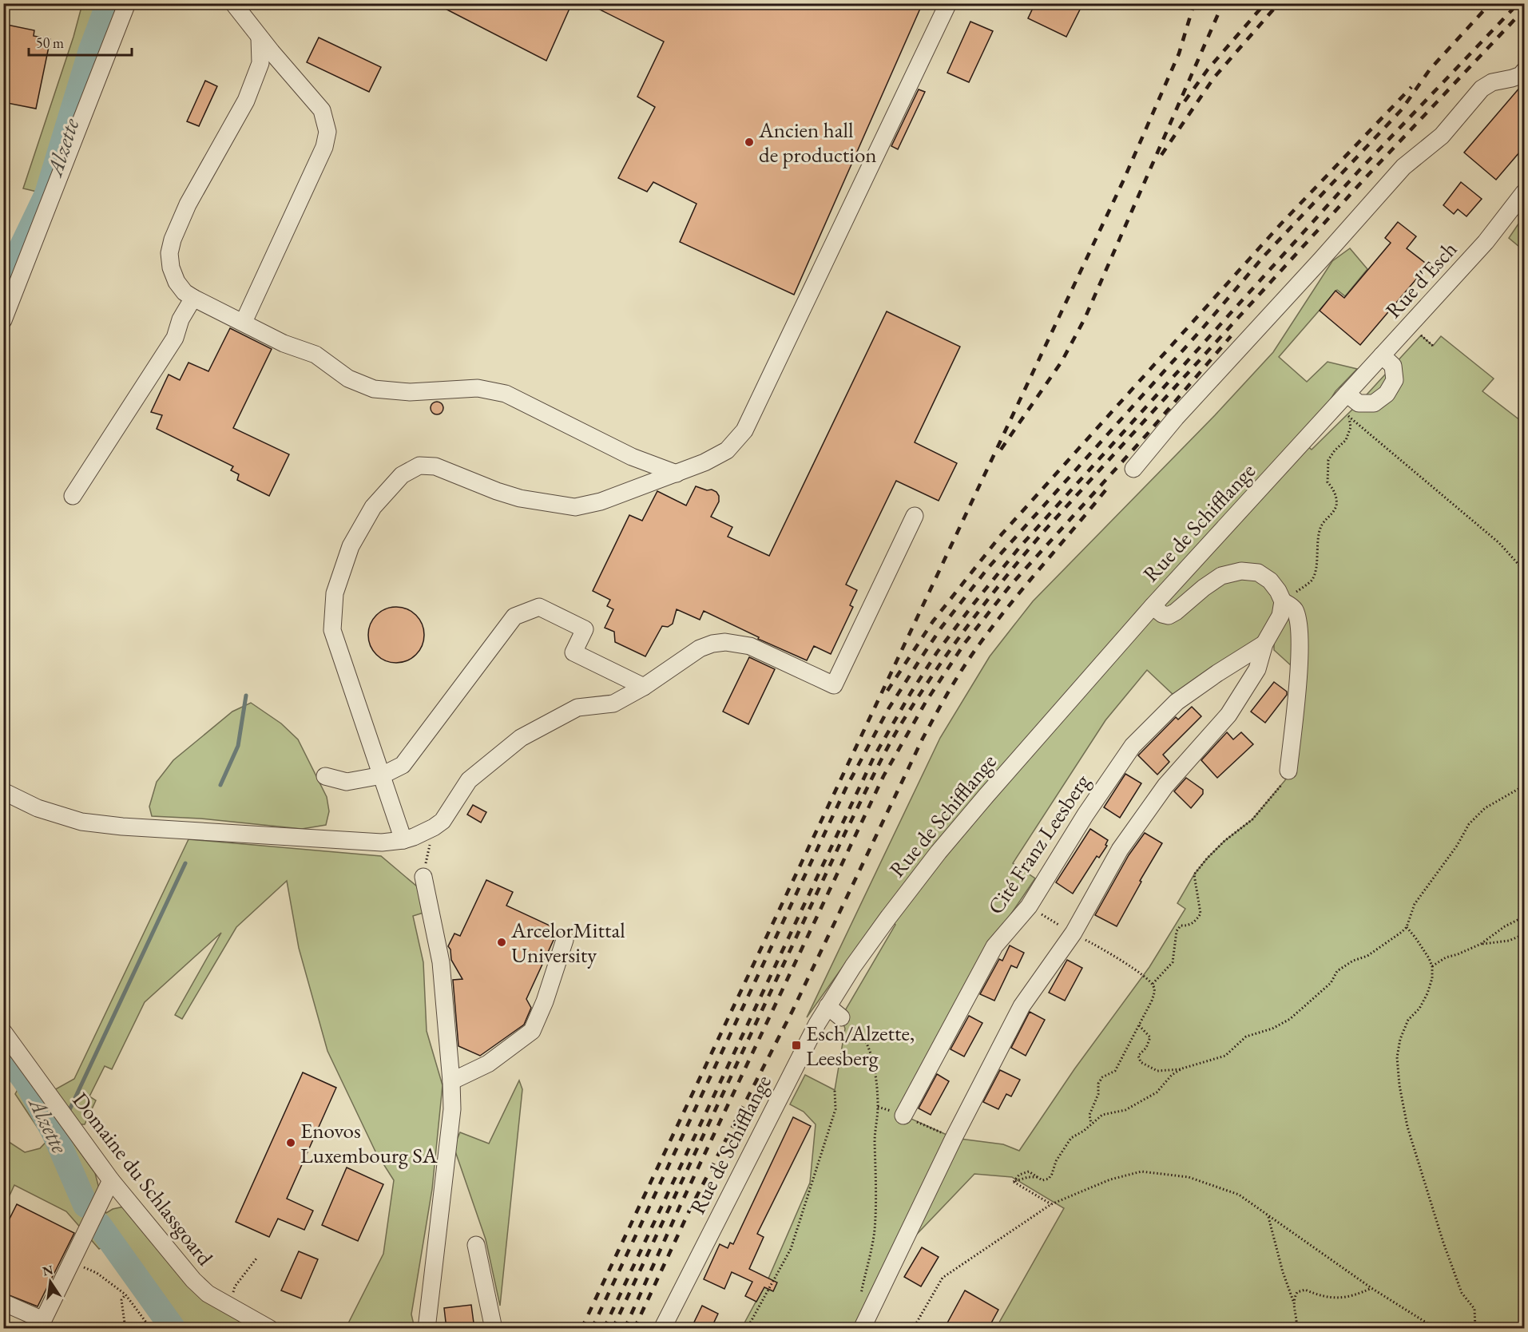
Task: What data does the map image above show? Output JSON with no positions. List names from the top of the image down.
{
  "streets": {
    "street": [
      "Rue d'Esch",
      "Rue de Schifflange",
      "Cité Franz Leesberg",
      "Domaine du Schlassgoard"
    ]
  },
  "crossings": [
    ["Rue d'Esch", "Rue de Schifflange"]
  ],
  "water": ["Alzette"],
  "places": {
    "other": ["Ancien hall de production", "ArcelorMittal University", "Enovos Luxembourg SA"],
    "transit": ["Esch/Alzette, Leesberg"]
  },
  "scale_bar": "50 m",
  "north": "top"
}
